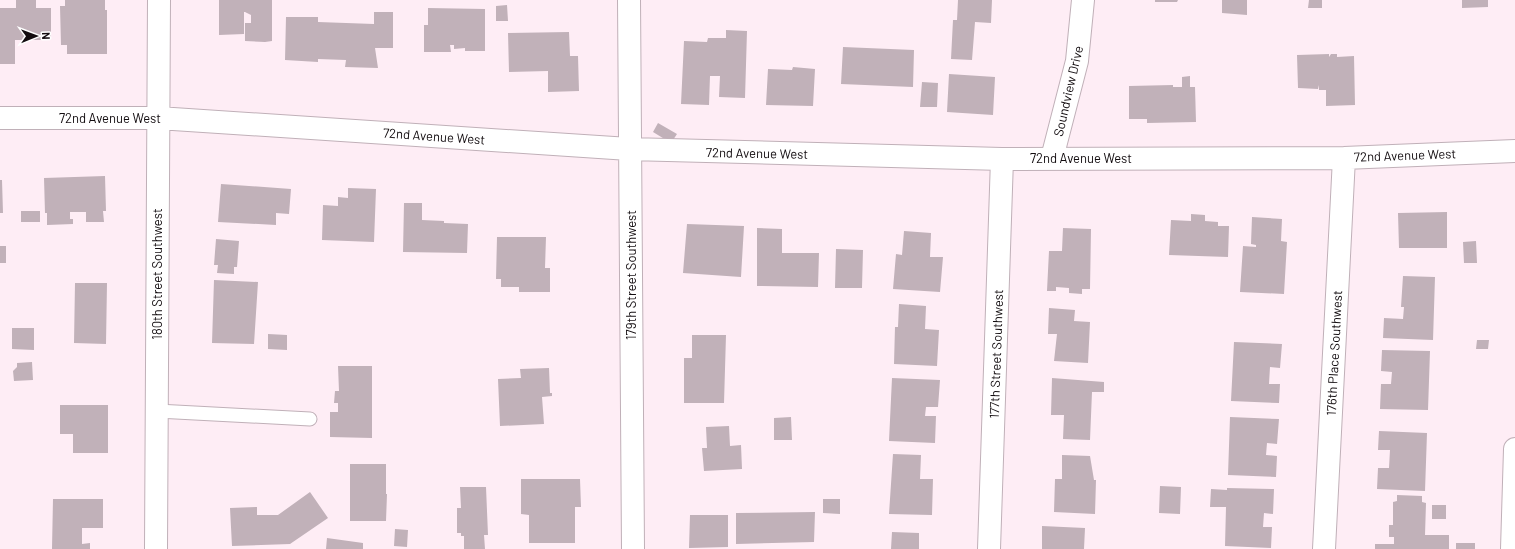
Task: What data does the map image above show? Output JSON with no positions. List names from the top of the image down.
{
  "streets": {
    "street": [
      "Soundview Drive",
      "72nd Avenue West",
      "180th Street Southwest",
      "179th Street Southwest",
      "176th Place Southwest",
      "177th Street Southwest"
    ]
  },
  "crossings": [
    ["Soundview Drive", "72nd Avenue West"],
    ["72nd Avenue West", "180th Street Southwest"],
    ["72nd Avenue West", "179th Street Southwest"],
    ["72nd Avenue West", "176th Place Southwest"],
    ["72nd Avenue West", "177th Street Southwest"]
  ],
  "north": "right"
}
